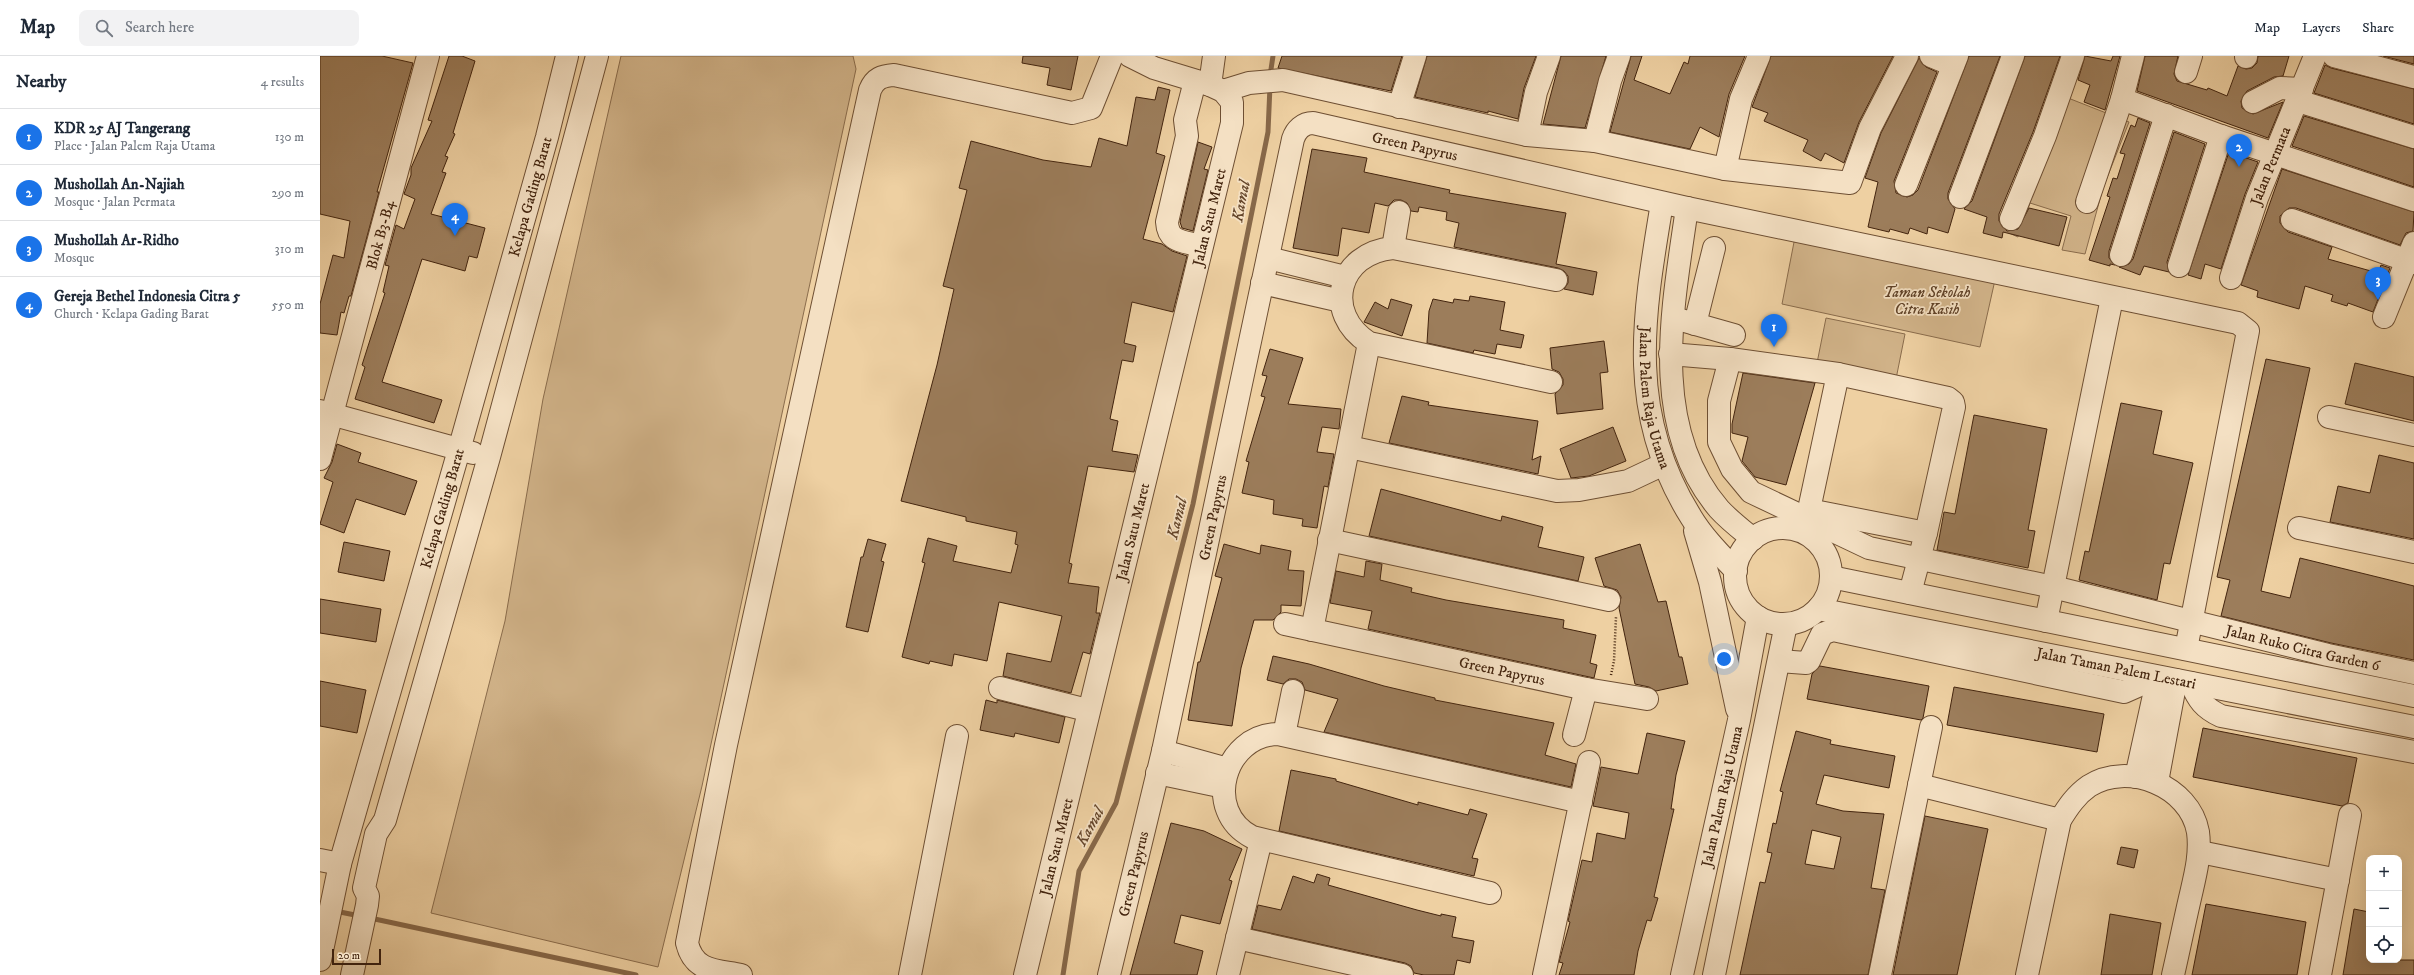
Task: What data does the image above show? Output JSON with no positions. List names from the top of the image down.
{
  "streets": {
    "street": [
      "Green Papyrus",
      "Jalan Permata",
      "Kelapa Gading Barat",
      "Jalan Satu Maret",
      "Blok B3-B4",
      "Jalan Palem Raja Utama",
      "Jalan Ruko Citra Garden 6",
      "Jalan Taman Palem Lestari"
    ]
  },
  "crossings": [
    ["Green Papyrus", "Jalan Palem Raja Utama"],
    ["Green Papyrus", "Jalan Ruko Citra Garden 6"],
    ["Jalan Palem Raja Utama", "Jalan Taman Palem Lestari"]
  ],
  "water": ["Kamal"],
  "parks": ["Taman Sekolah Citra Kasih"],
  "scale_bar": "20 m",
  "page": {
    "header": "Map",
    "search": "Search here",
    "nav": ["Map", "Layers", "Share"],
    "heading": ["Nearby", "4 results"],
    "list": [
      {
        "mark": "1",
        "name": "KDR 25 AJ Tangerang",
        "note": "Place · Jalan Palem Raja Utama",
        "value": "130 m"
      },
      {
        "mark": "2",
        "name": "Mushollah An-Najiah",
        "note": "Mosque · Jalan Permata",
        "value": "290 m"
      },
      {
        "mark": "3",
        "name": "Mushollah Ar-Ridho",
        "note": "Mosque",
        "value": "310 m"
      },
      {
        "mark": "4",
        "name": "Gereja Bethel Indonesia Citra 5",
        "note": "Church · Kelapa Gading Barat",
        "value": "550 m"
      }
    ],
    "pins": [
      "2",
      "4",
      "3",
      "1"
    ],
    "map_buttons": ["+", "−"],
    "scale": "20 m"
  }
}
